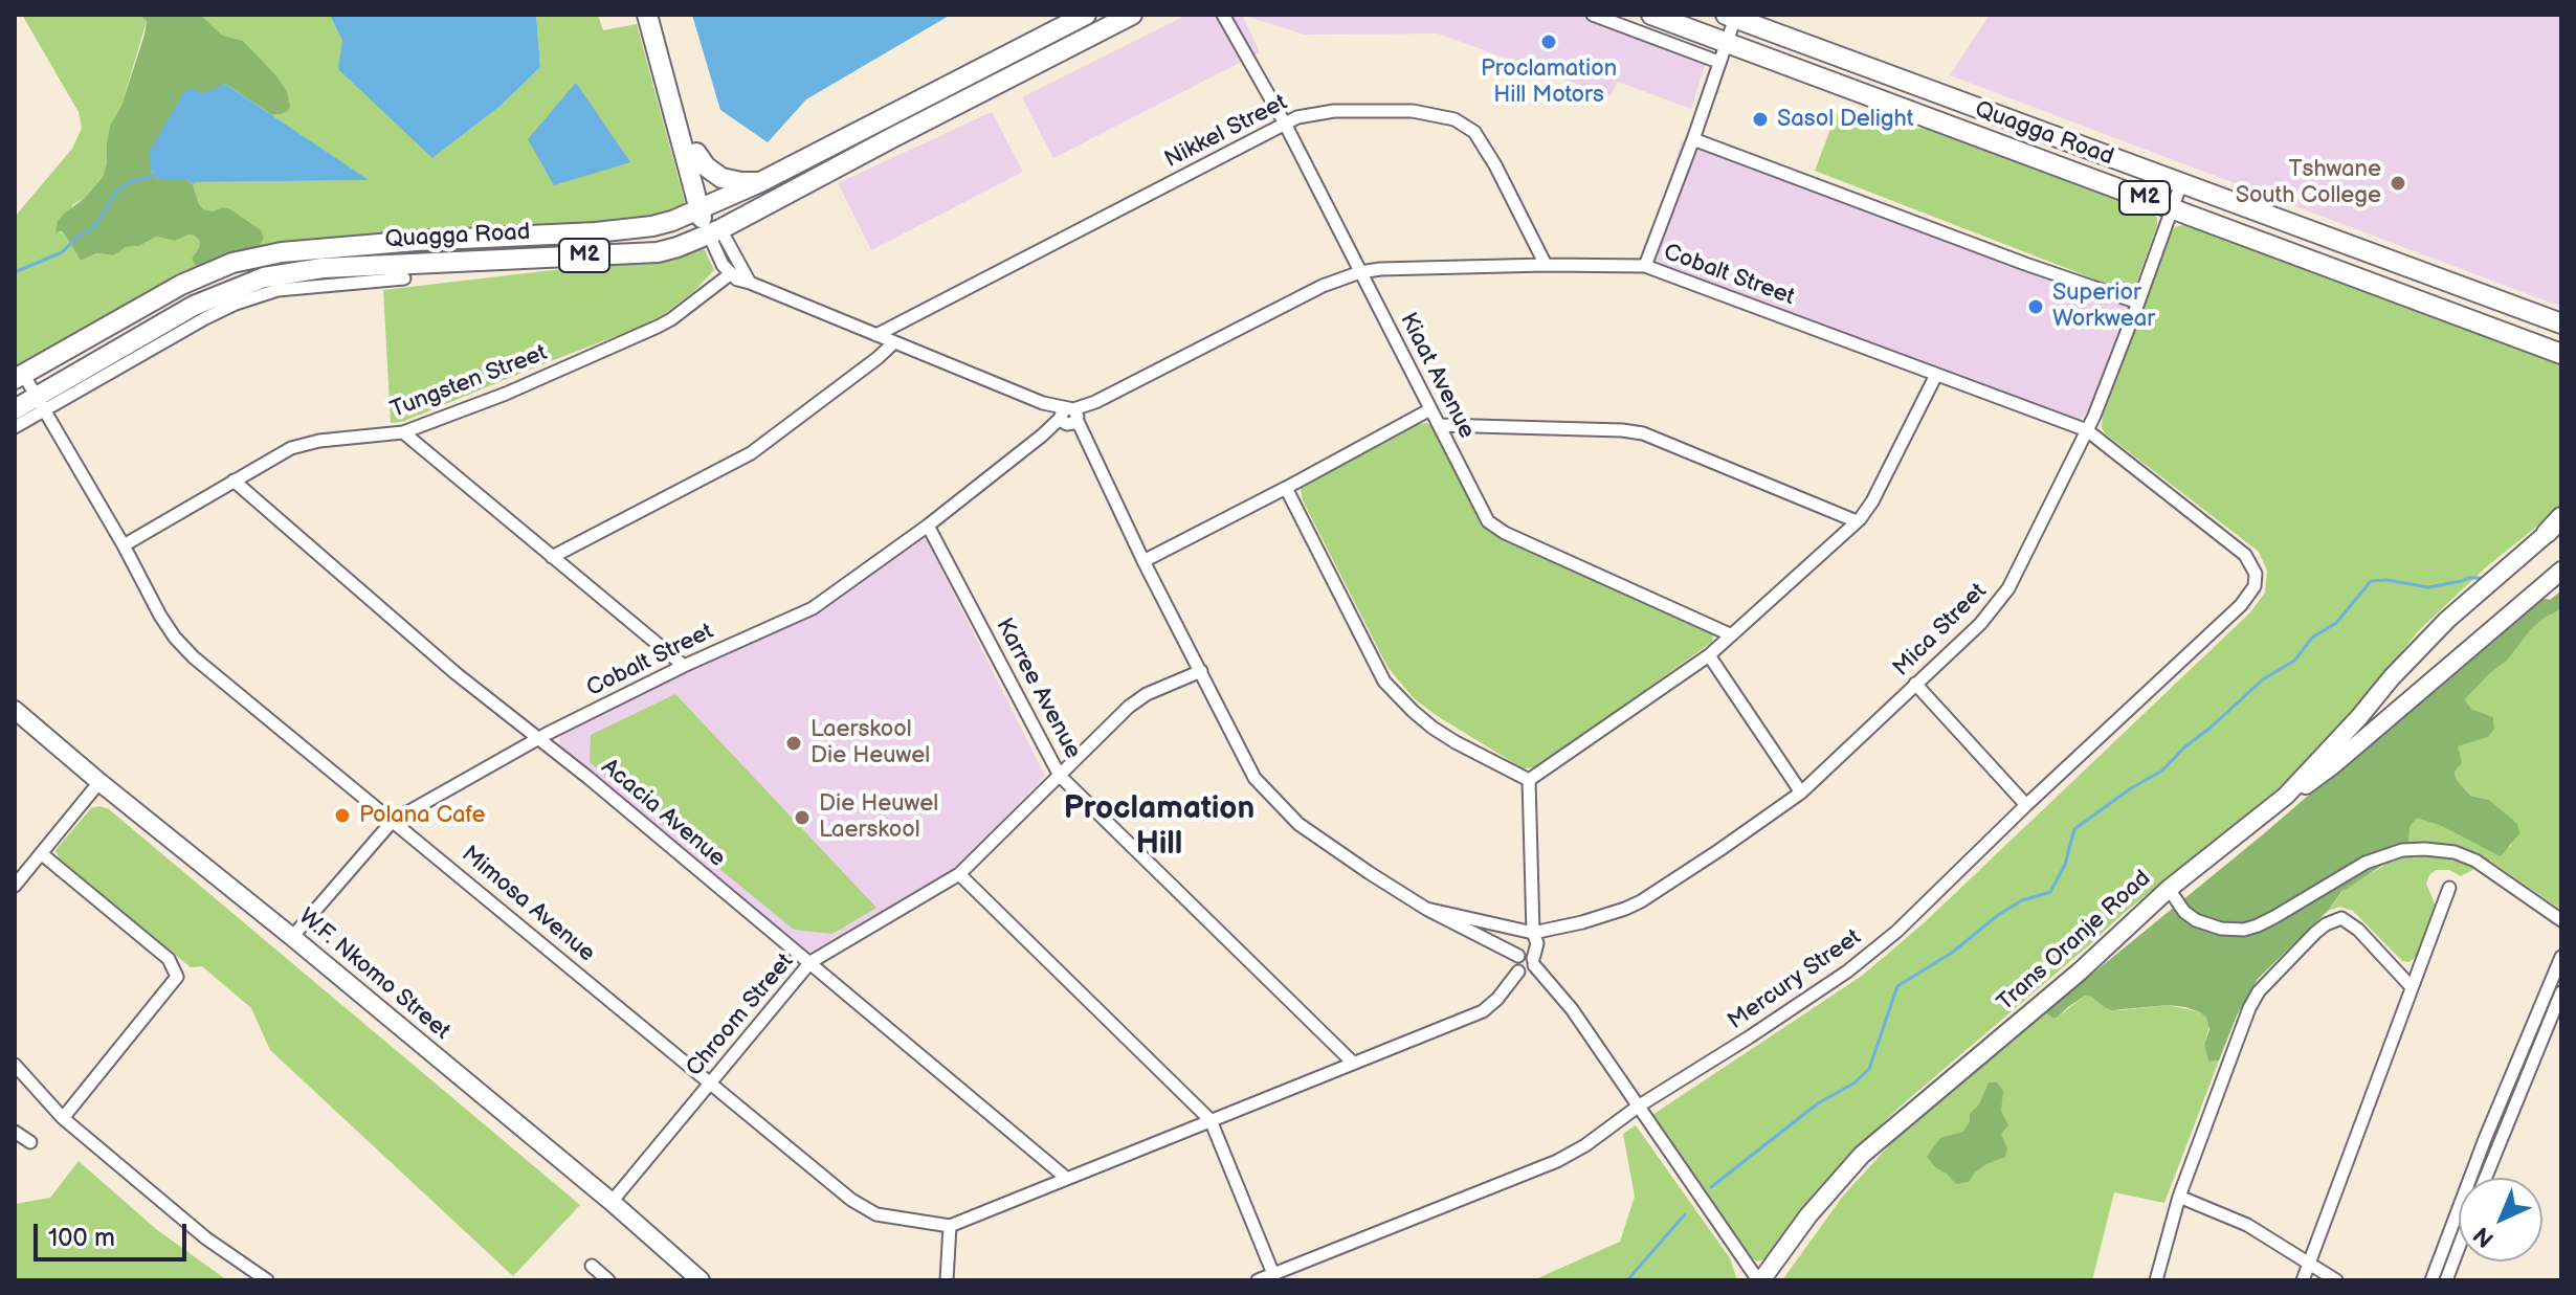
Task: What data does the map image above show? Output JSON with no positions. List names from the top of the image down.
{
  "streets": {
    "main road": [
      "Quagga Road",
      "M2",
      "Trans Oranje Road",
      "W.F. Nkomo Street"
    ],
    "street": [
      "Nikkel Street",
      "Cobalt Street",
      "Kiaat Avenue",
      "Tungsten Street",
      "Mica Street",
      "Karree Avenue",
      "Acacia Avenue",
      "Mimosa Avenue",
      "Mercury Street",
      "Chroom Street"
    ]
  },
  "crossings": [
    ["Nikkel Street", "Cobalt Street"],
    ["Nikkel Street", "Kiaat Avenue"],
    ["Quagga Road", "Mica Street"],
    ["Quagga Road", "Mimosa Avenue"],
    ["Cobalt Street", "Kiaat Avenue"],
    ["Cobalt Street", "Mica Street"],
    ["Cobalt Street", "Karree Avenue"],
    ["Cobalt Street", "Acacia Avenue"],
    ["Cobalt Street", "Mimosa Avenue"],
    ["Cobalt Street", "W.F. Nkomo Street"],
    ["Cobalt Street", "Mercury Street"],
    ["Tungsten Street", "Acacia Avenue"],
    ["Tungsten Street", "Mimosa Avenue"],
    ["Karree Avenue", "Chroom Street"],
    ["Acacia Avenue", "Chroom Street"],
    ["Mimosa Avenue", "Chroom Street"],
    ["W.F. Nkomo Street", "Chroom Street"]
  ],
  "districts": ["Proclamation Hill"],
  "places": [
    "Proclamation Hill Motors",
    "Sasol Delight",
    "Tshwane South College",
    "Superior Workwear",
    "Laerskool Die Heuwel",
    "Polana Cafe",
    "Die Heuwel Laerskool"
  ],
  "scale_bar": "100 m",
  "north": "bottom left"
}
